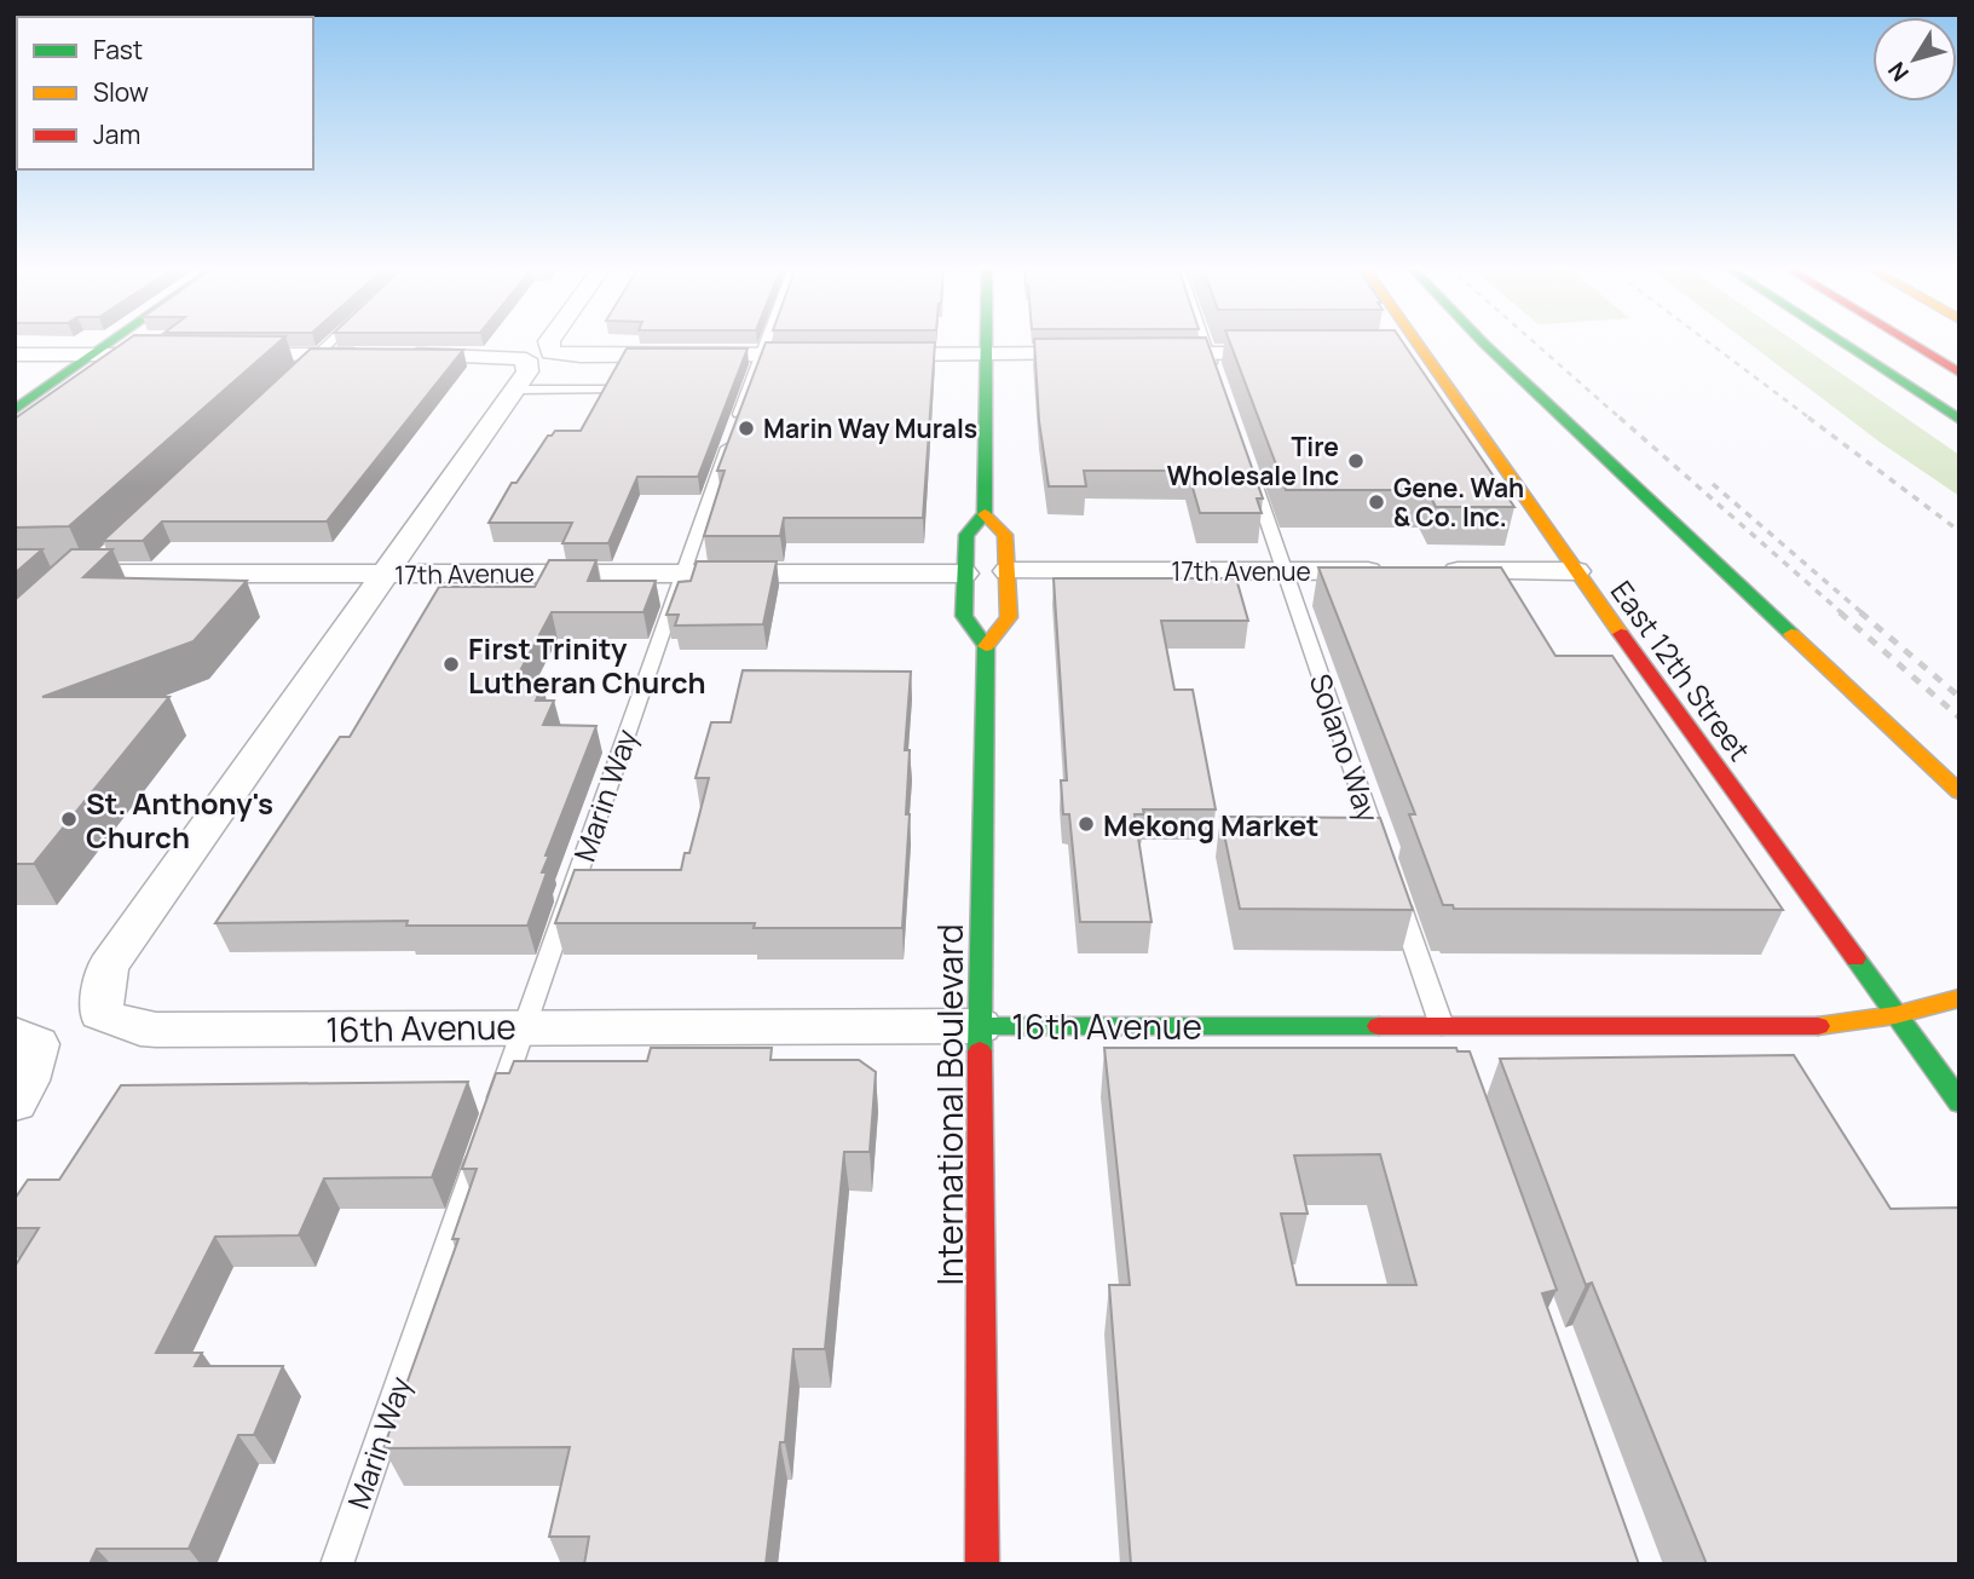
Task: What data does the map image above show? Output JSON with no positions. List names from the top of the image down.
{
  "streets": {
    "main road": ["East 12th Street", "16th Avenue", "International Boulevard"],
    "street": ["17th Avenue"],
    "lane": ["Solano Way", "Marin Way"]
  },
  "crossings": [
    ["17th Avenue", "Solano Way"],
    ["17th Avenue", "Marin Way"],
    ["17th Avenue", "16th Avenue"],
    ["East 12th Street", "16th Avenue"],
    ["Marin Way", "16th Avenue"],
    ["16th Avenue", "International Boulevard"]
  ],
  "places": [
    "Marin Way Murals",
    "Tire Wholesale Inc",
    "Gene. Wah & Co. Inc.",
    "First Trinity Lutheran Church",
    "St. Anthony's Church",
    "Mekong Market"
  ],
  "legend": ["Fast", "Slow", "Jam"],
  "north": "bottom left"
}
